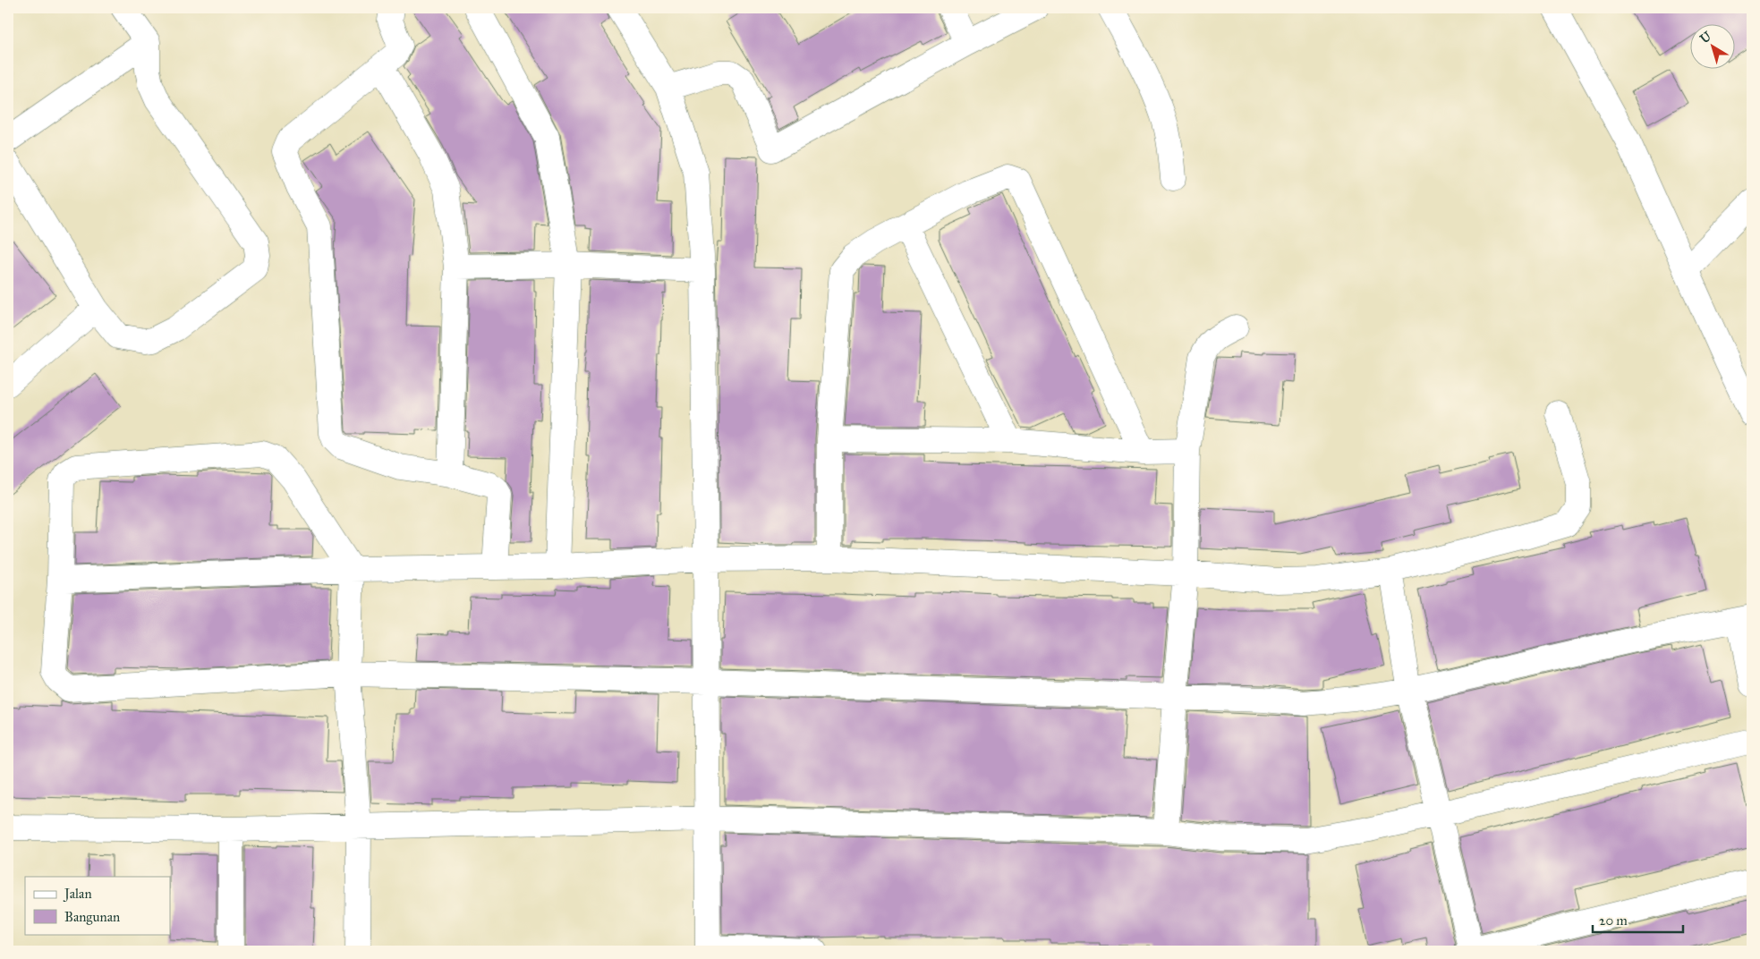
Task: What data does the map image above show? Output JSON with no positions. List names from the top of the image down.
{
  "legend": ["Jalan", "Bangunan"],
  "scale_bar": "20 m",
  "north": "top left"
}
